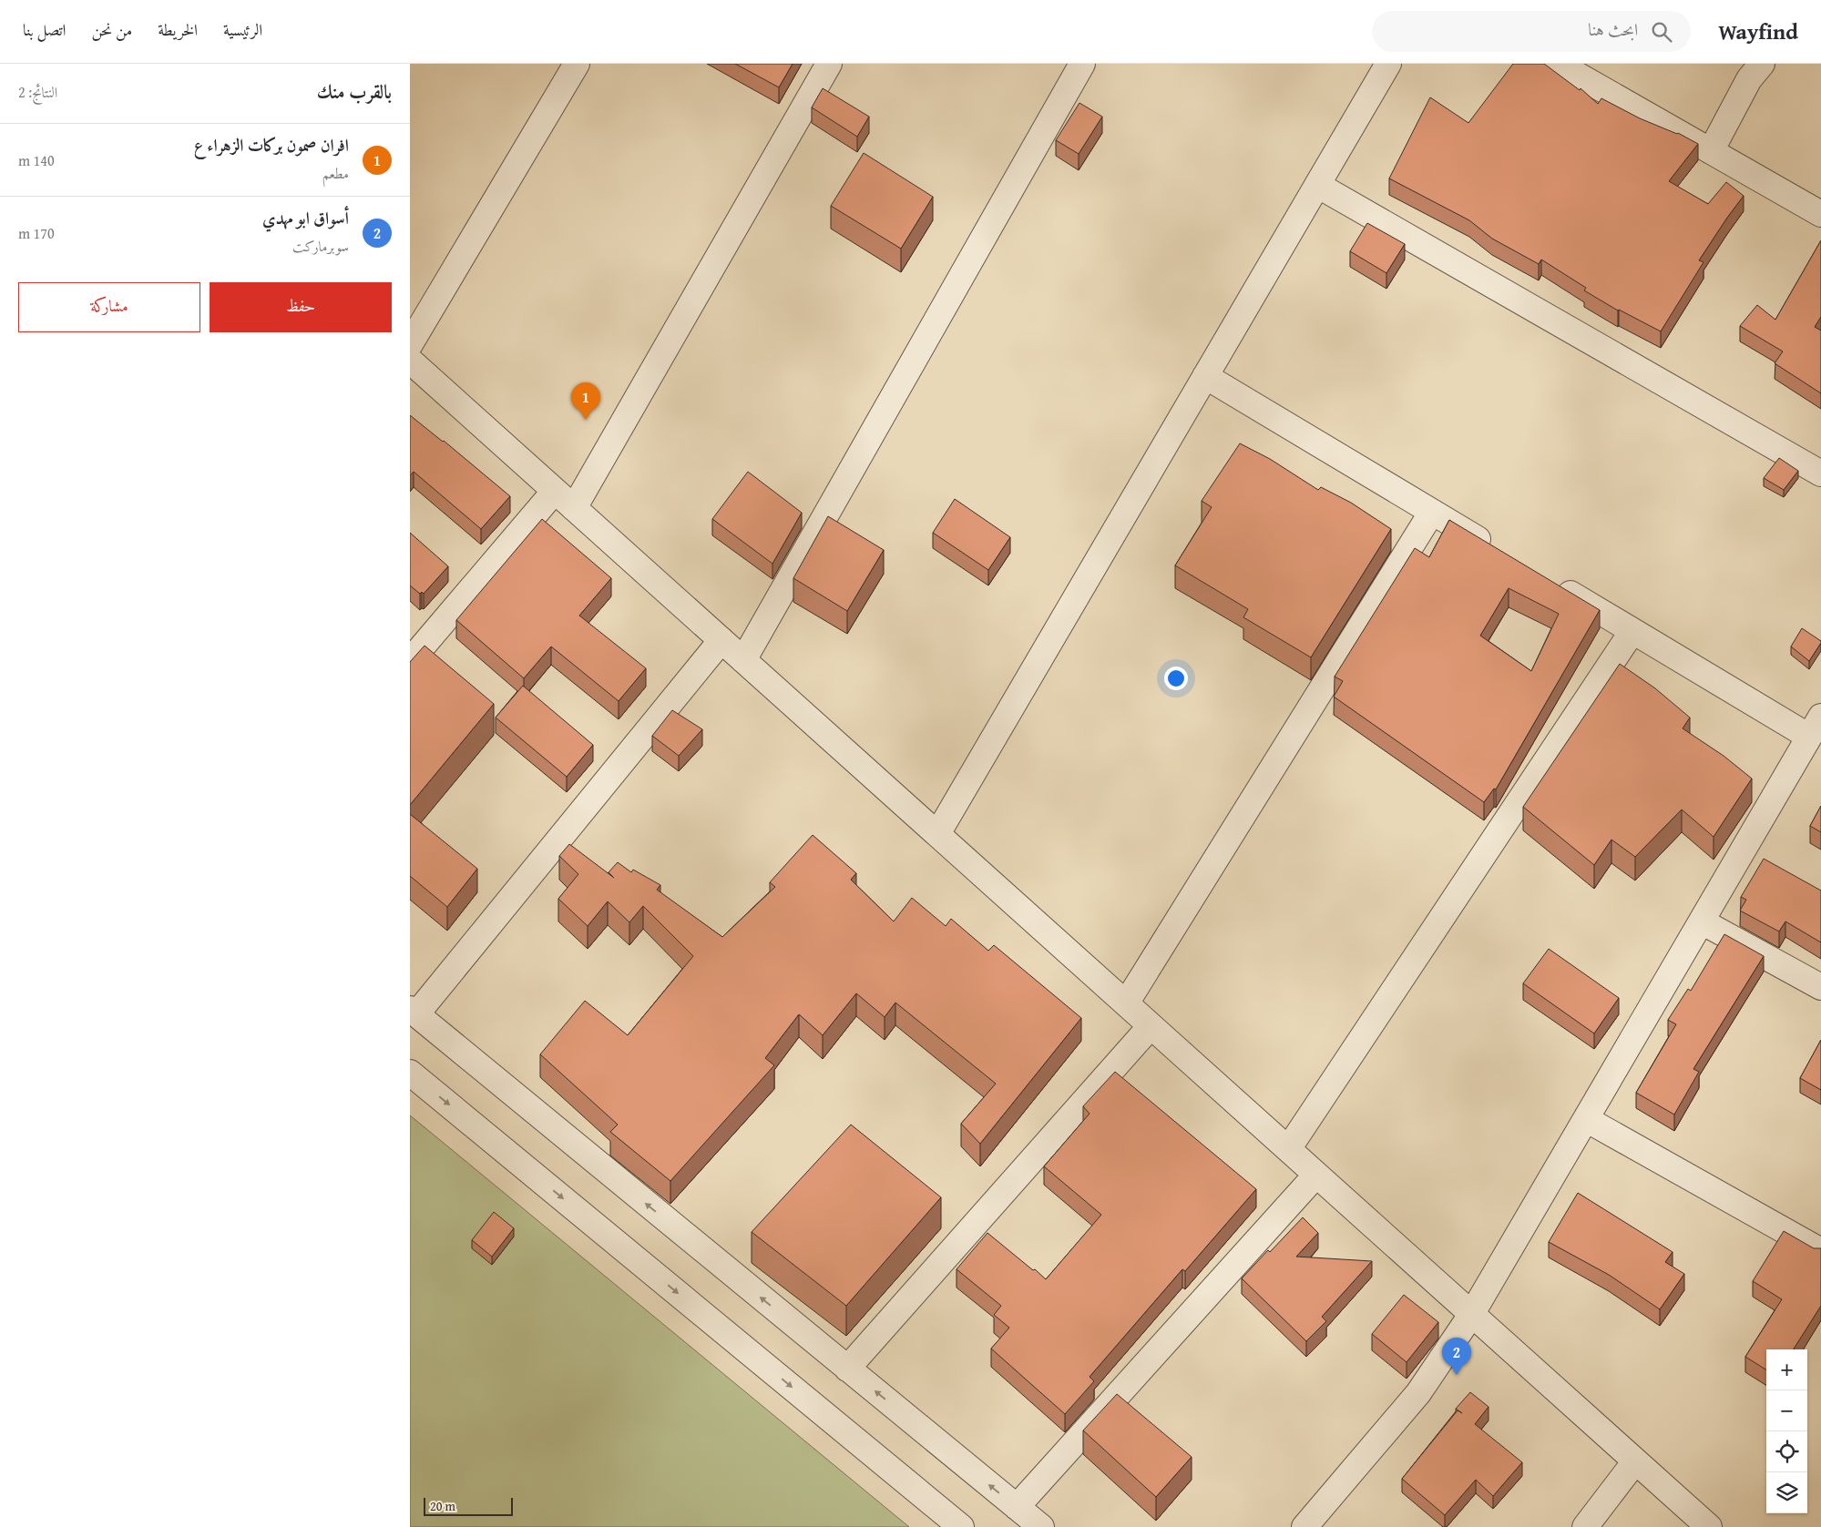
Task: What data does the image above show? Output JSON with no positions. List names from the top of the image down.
{
  "scale_bar": "20 m",
  "page": {
    "header": "Wayfind",
    "search": "ابحث هنا",
    "nav": [
      "الرئيسية",
      "الخريطة",
      "من نحن",
      "اتصل بنا"
    ],
    "heading": ["بالقرب منك", "النتائج: 2"],
    "list": [
      {
        "mark": "1",
        "name": "افران صمون بركات الزهراء ع",
        "note": "مطعم",
        "value": "140 m"
      },
      {
        "mark": "2",
        "name": "أسواق ابو مهدي",
        "note": "سوبرماركت",
        "value": "170 m"
      }
    ],
    "buttons": ["حفظ", "مشاركة"],
    "pins": ["1", "2"],
    "map_buttons": ["+", "−"],
    "scale": "20 m"
  }
}
